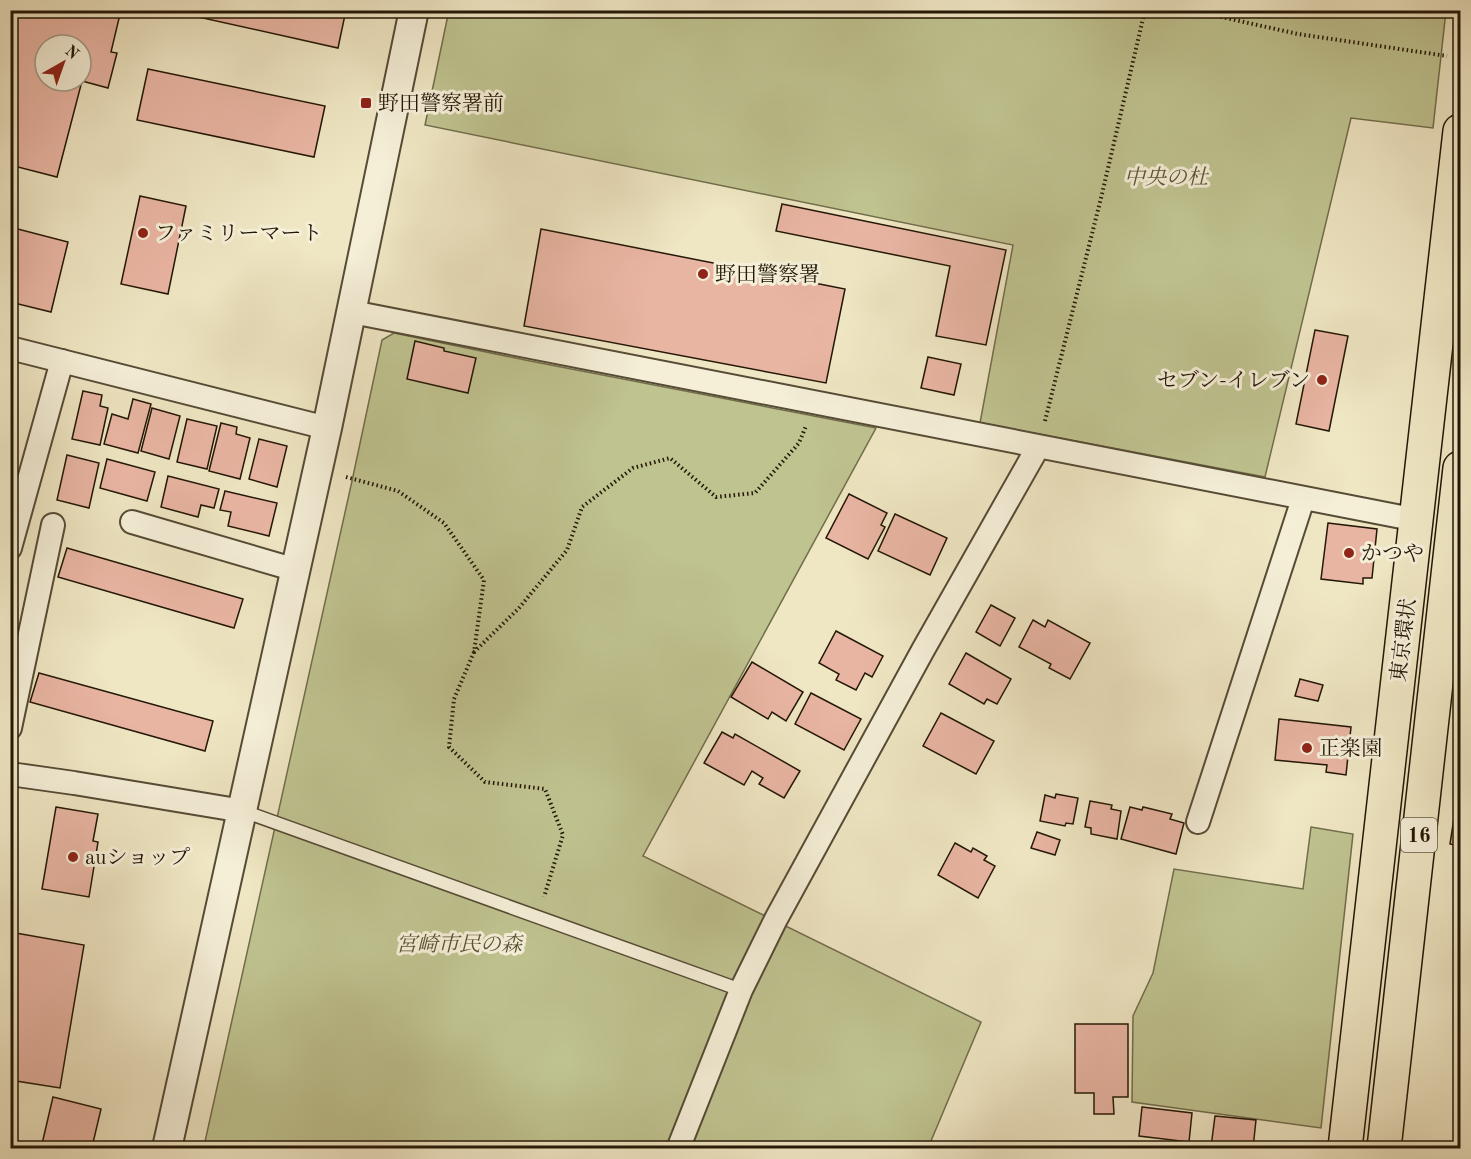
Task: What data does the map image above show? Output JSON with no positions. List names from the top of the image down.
{
  "streets": {
    "highway": ["東京環状", "16"]
  },
  "parks": ["中央の杜", "宮崎市民の森"],
  "places": {
    "transit": ["野田警察署前"],
    "other": [
      "ファミリーマート",
      "野田警察署",
      "セブン-イレブン",
      "かつや",
      "正楽園",
      "auショップ"
    ]
  },
  "north": "top right"
}
